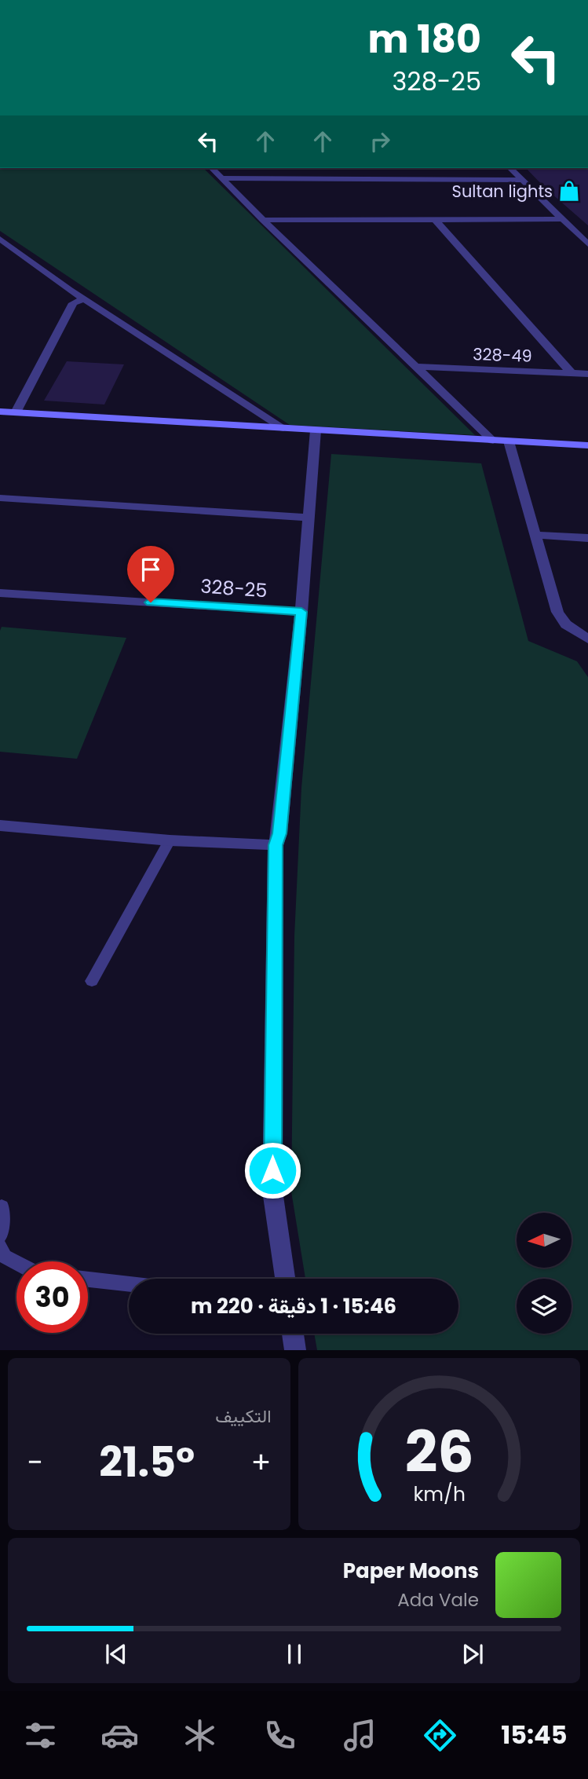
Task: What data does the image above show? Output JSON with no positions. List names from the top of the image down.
{
  "streets": {
    "street": ["328-49", "328-25"]
  },
  "places": {
    "shop": ["Sultan lights"]
  },
  "north": "left",
  "page": {
    "turn": ["180 m", "328-25"],
    "limit": "30",
    "trip": "15:46 · 1 دقيقة · 220 m",
    "tile": "التكييف",
    "heat": ["−", "21.5°", "+"],
    "song": ["Paper Moons", "Ada Vale"],
    "tabs": "15:45",
    "gauge": ["26", "km/h"]
  }
}
